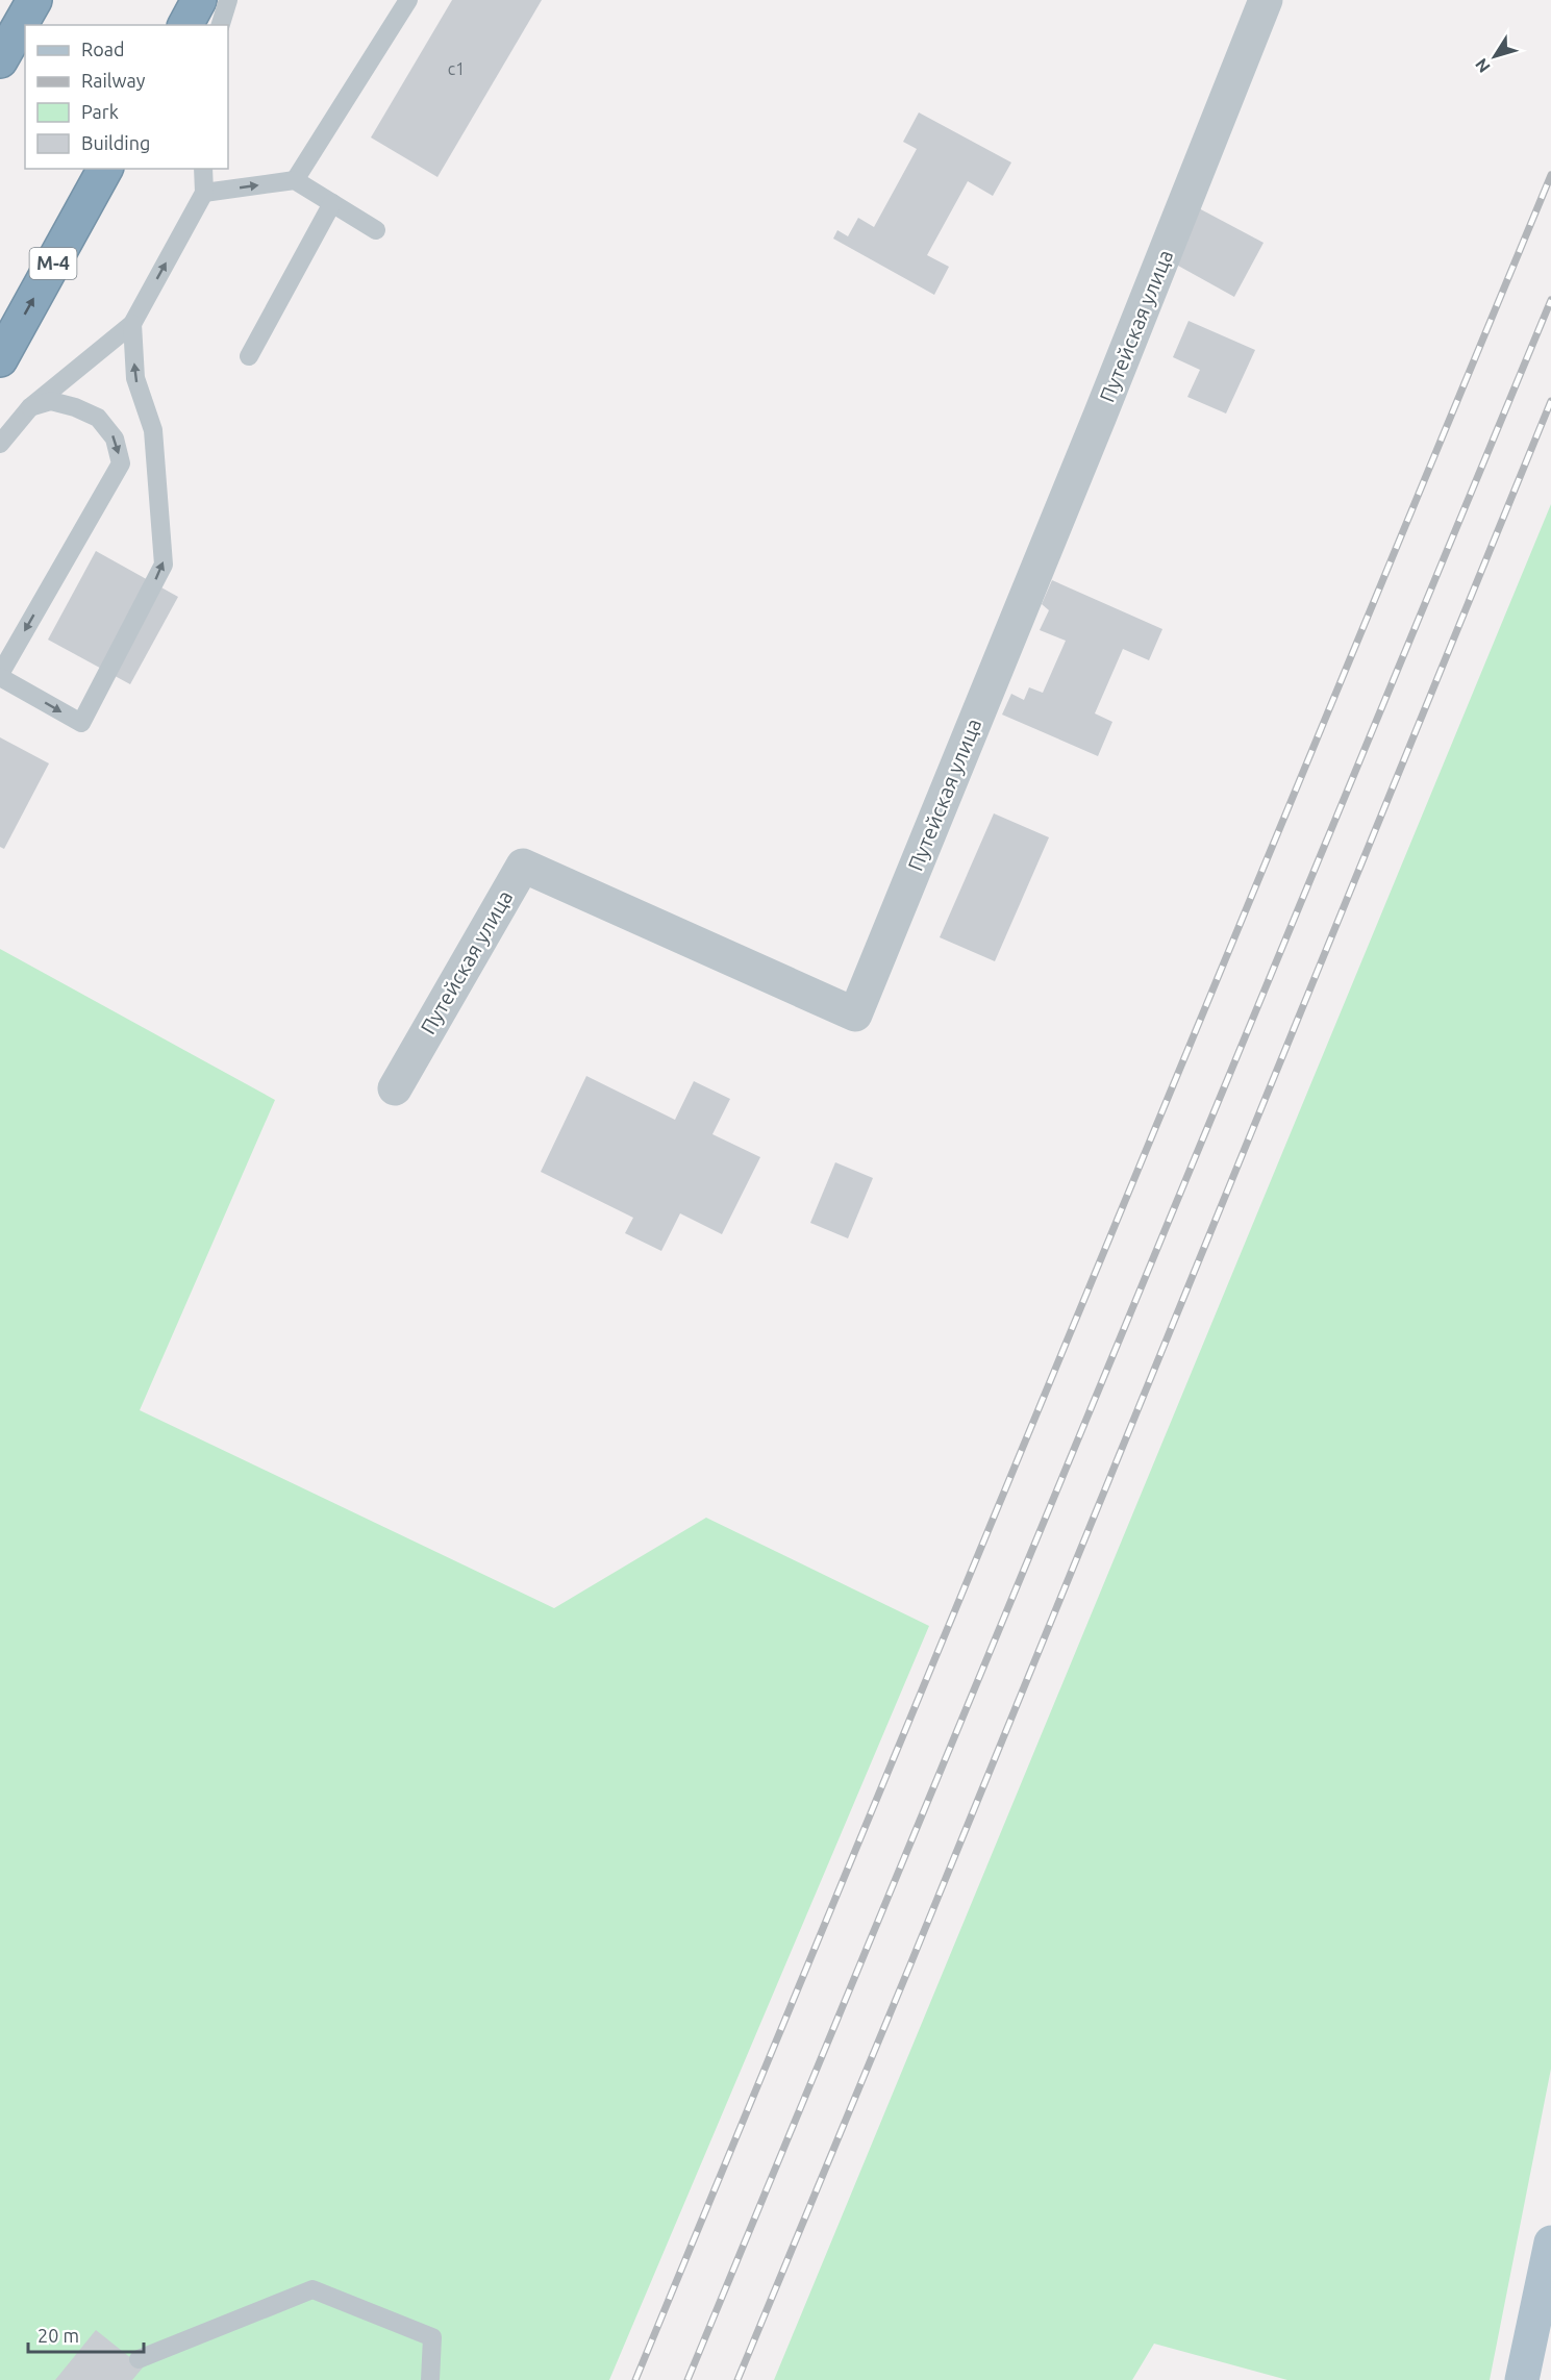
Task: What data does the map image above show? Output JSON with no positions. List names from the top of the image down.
{
  "streets": {
    "highway": ["М-4"],
    "street": ["Путейская улица"]
  },
  "house_numbers": ["с1"],
  "legend": [
    "Road",
    "Railway",
    "Park",
    "Building"
  ],
  "scale_bar": "20 m",
  "north": "bottom left"
}
